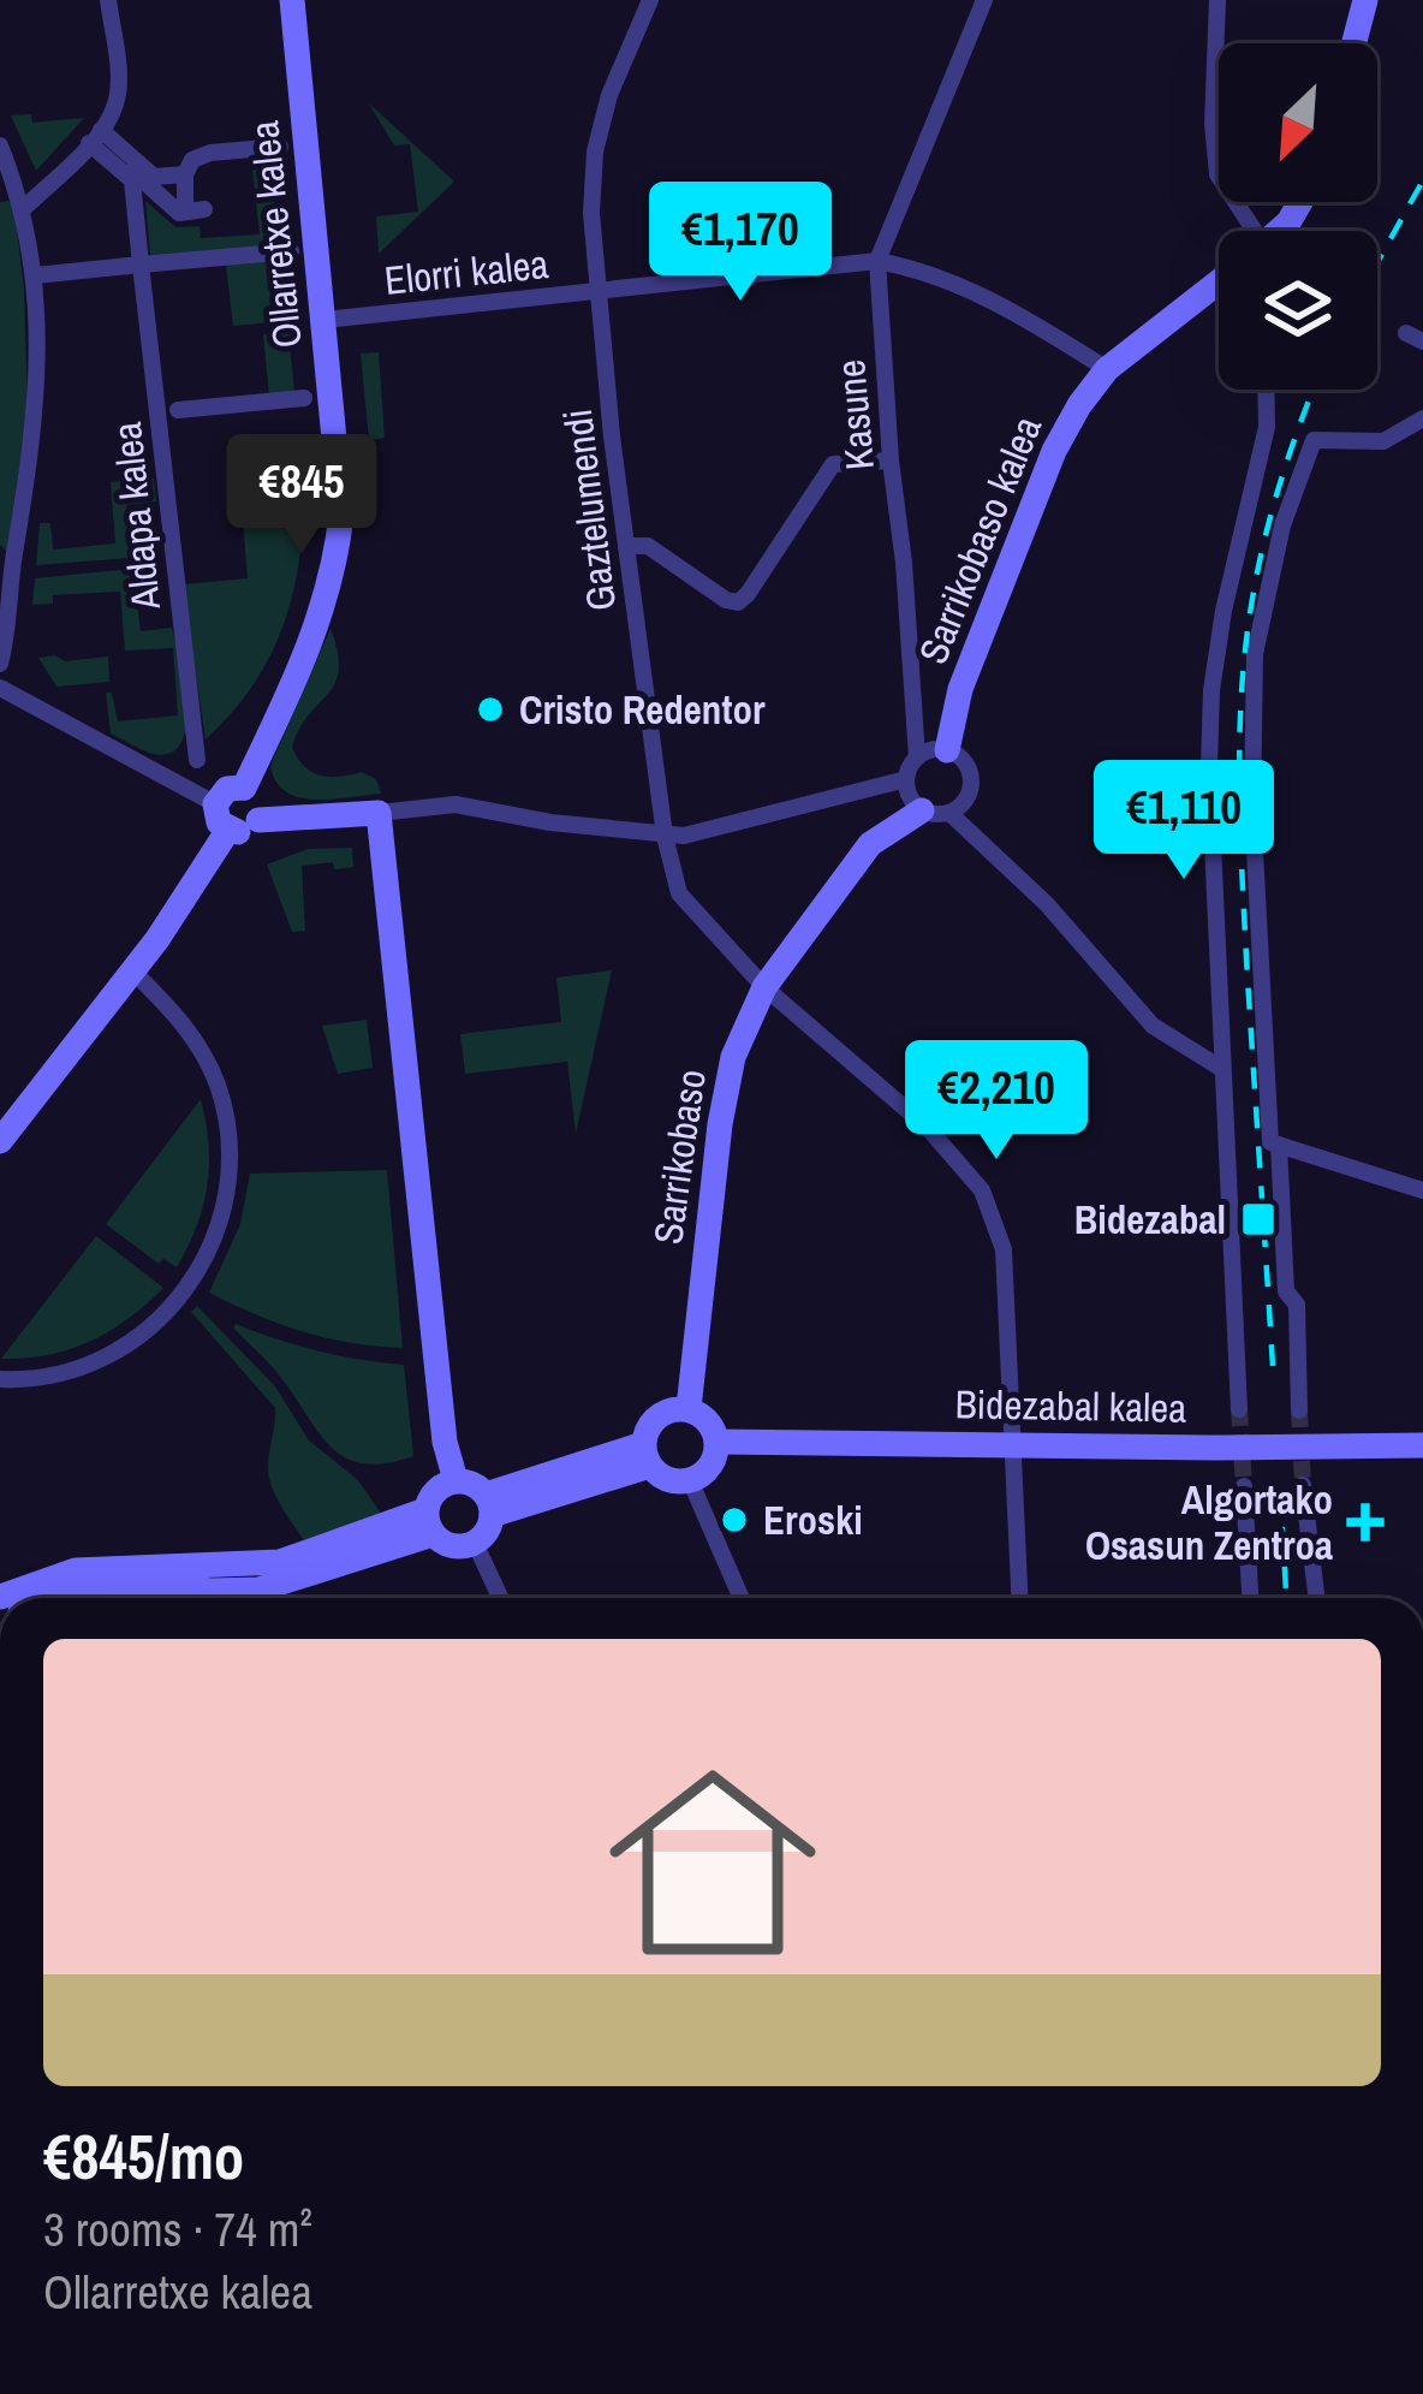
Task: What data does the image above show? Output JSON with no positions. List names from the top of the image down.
{
  "streets": {
    "street": [
      "Ollarretxe kalea",
      "Elorri kalea",
      "Kasune",
      "Gaztelumendi",
      "Aldapa kalea",
      "Sarrikobaso kalea",
      "Sarrikobaso",
      "Bidezabal kalea"
    ]
  },
  "crossings": [
    ["Ollarretxe kalea", "Elorri kalea"],
    ["Elorri kalea", "Kasune"],
    ["Elorri kalea", "Gaztelumendi"],
    ["Elorri kalea", "Sarrikobaso kalea"],
    ["Kasune", "Sarrikobaso kalea"],
    ["Kasune", "Sarrikobaso"],
    ["Gaztelumendi", "Sarrikobaso"],
    ["Gaztelumendi", "Bidezabal kalea"],
    ["Sarrikobaso kalea", "Sarrikobaso"],
    ["Sarrikobaso", "Bidezabal kalea"]
  ],
  "places": {
    "other": ["Cristo Redentor", "Eroski"],
    "transit": ["Bidezabal"],
    "health": ["Algortako Osasun Zentroa"]
  },
  "north": "bottom left",
  "page": {
    "price": [
      "€1,170",
      "€845",
      "€1,110",
      "€2,210"
    ],
    "list": [
      {
        "name": "€845/mo",
        "note": "3 rooms · 74 m² · Ollarretxe kalea"
      }
    ]
  }
}
